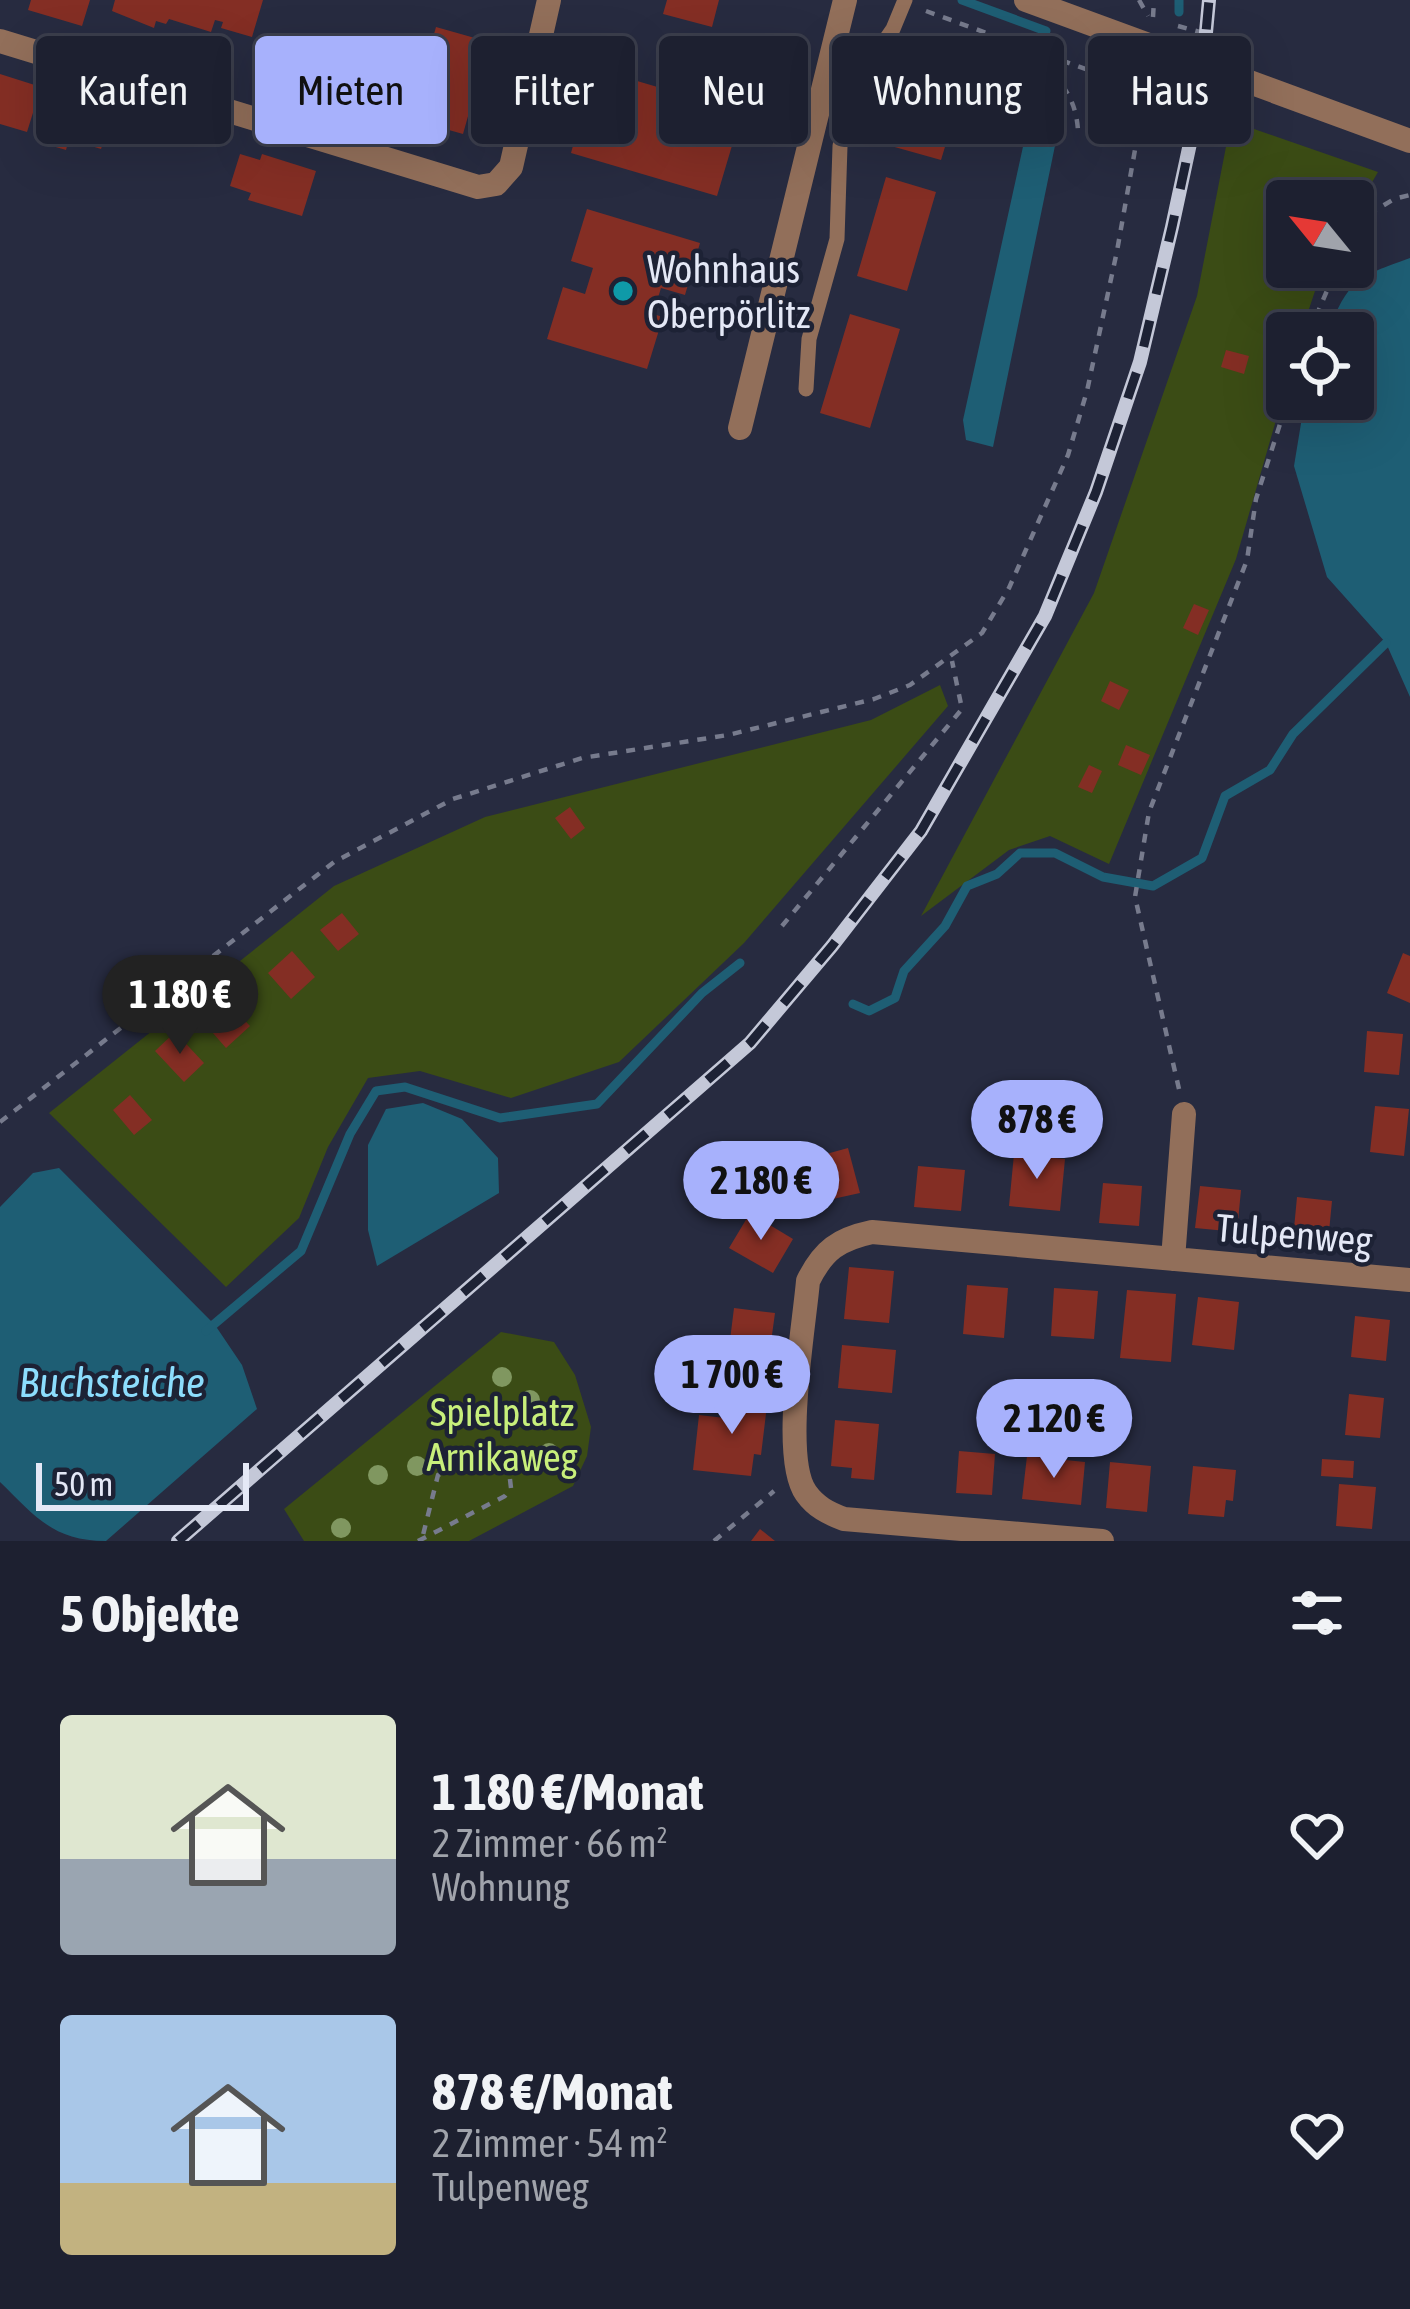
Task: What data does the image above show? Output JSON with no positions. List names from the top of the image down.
{
  "streets": {
    "street": ["Tulpenweg"]
  },
  "water": ["Buchsteiche"],
  "parks": ["Spielplatz Arnikaweg"],
  "places": ["Wohnhaus Oberpörlitz"],
  "scale_bar": "50 m",
  "north": "top left",
  "page": {
    "chip": [
      "Kaufen",
      "Mieten",
      "Filter",
      "Neu",
      "Wohnung",
      "Haus"
    ],
    "price": [
      "1 180 €",
      "878 €",
      "2 180 €",
      "1 700 €",
      "2 120 €"
    ],
    "scale": "50 m",
    "heading": "5 Objekte",
    "list": [
      {
        "name": "1 180 €/Monat",
        "note": "2 Zimmer · 66 m² · Wohnung"
      },
      {
        "name": "878 €/Monat",
        "note": "2 Zimmer · 54 m² · Tulpenweg"
      }
    ]
  }
}
